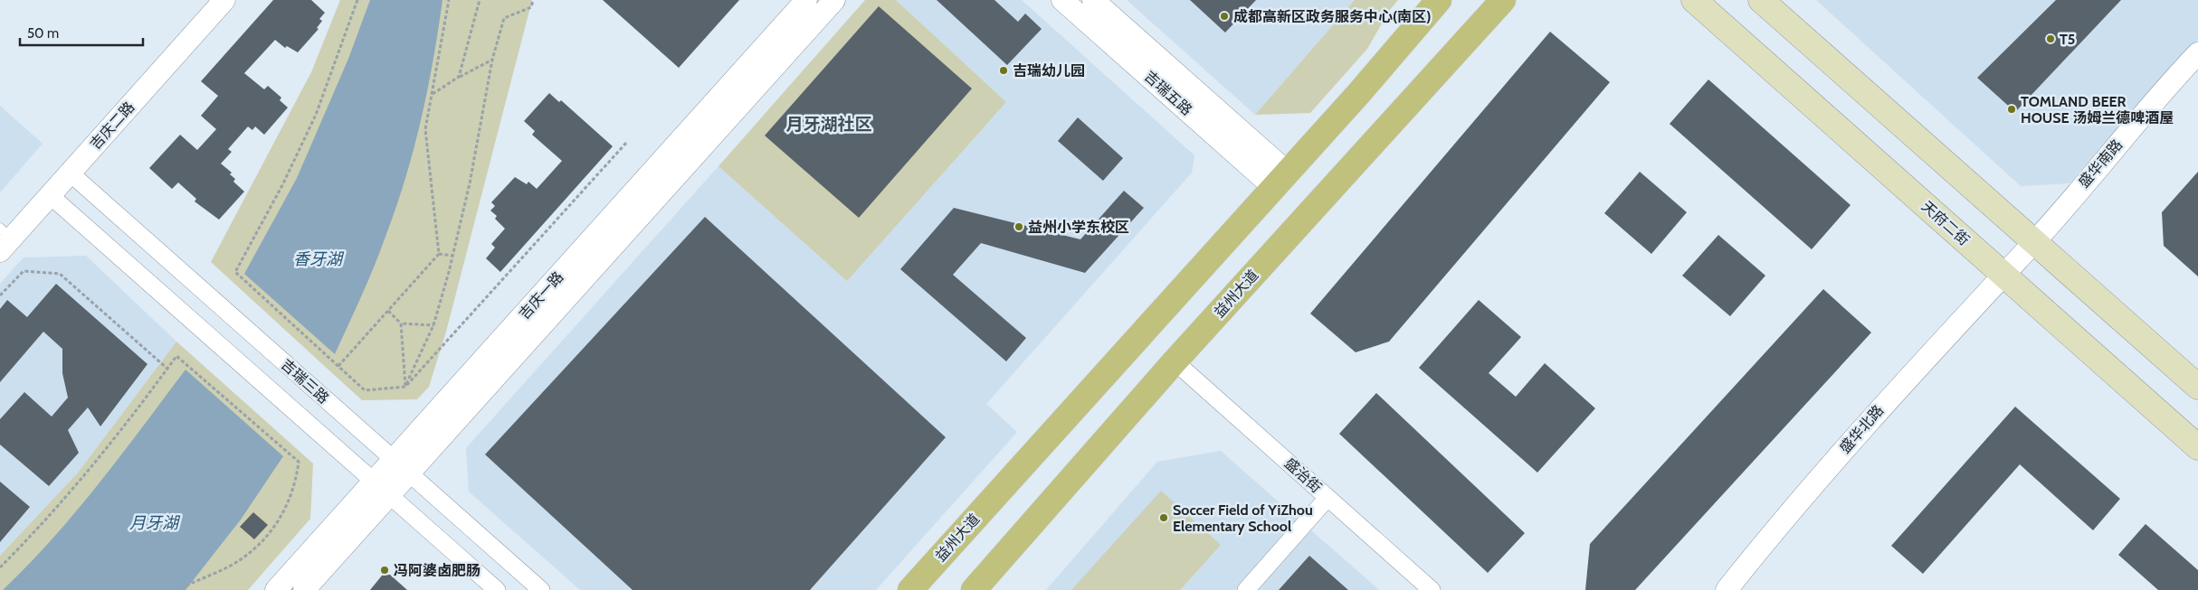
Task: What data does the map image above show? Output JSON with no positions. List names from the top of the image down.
{
  "streets": {
    "main road": ["天府二街", "益州大道"],
    "street": [
      "吉瑞五路",
      "吉庆二路",
      "盛华南路",
      "吉庆一路",
      "吉瑞三路",
      "盛华北路",
      "盛治街"
    ]
  },
  "crossings": [
    ["吉瑞五路", "益州大道"],
    ["吉庆二路", "吉瑞三路"],
    ["盛华南路", "天府二街"],
    ["盛华南路", "盛华北路"],
    ["天府二街", "盛华北路"],
    ["益州大道", "盛治街"],
    ["吉庆一路", "吉瑞三路"]
  ],
  "districts": ["月牙湖社区"],
  "water": ["香牙湖", "月牙湖"],
  "places": [
    "成都高新区政务服务中心(南区)",
    "T5",
    "吉瑞幼儿园",
    "TOMLAND BEER HOUSE 汤姆兰德啤酒屋",
    "益州小学东校区",
    "Soccer Field of YiZhou Elementary School",
    "冯阿婆卤肥肠"
  ],
  "scale_bar": "50 m"
}
